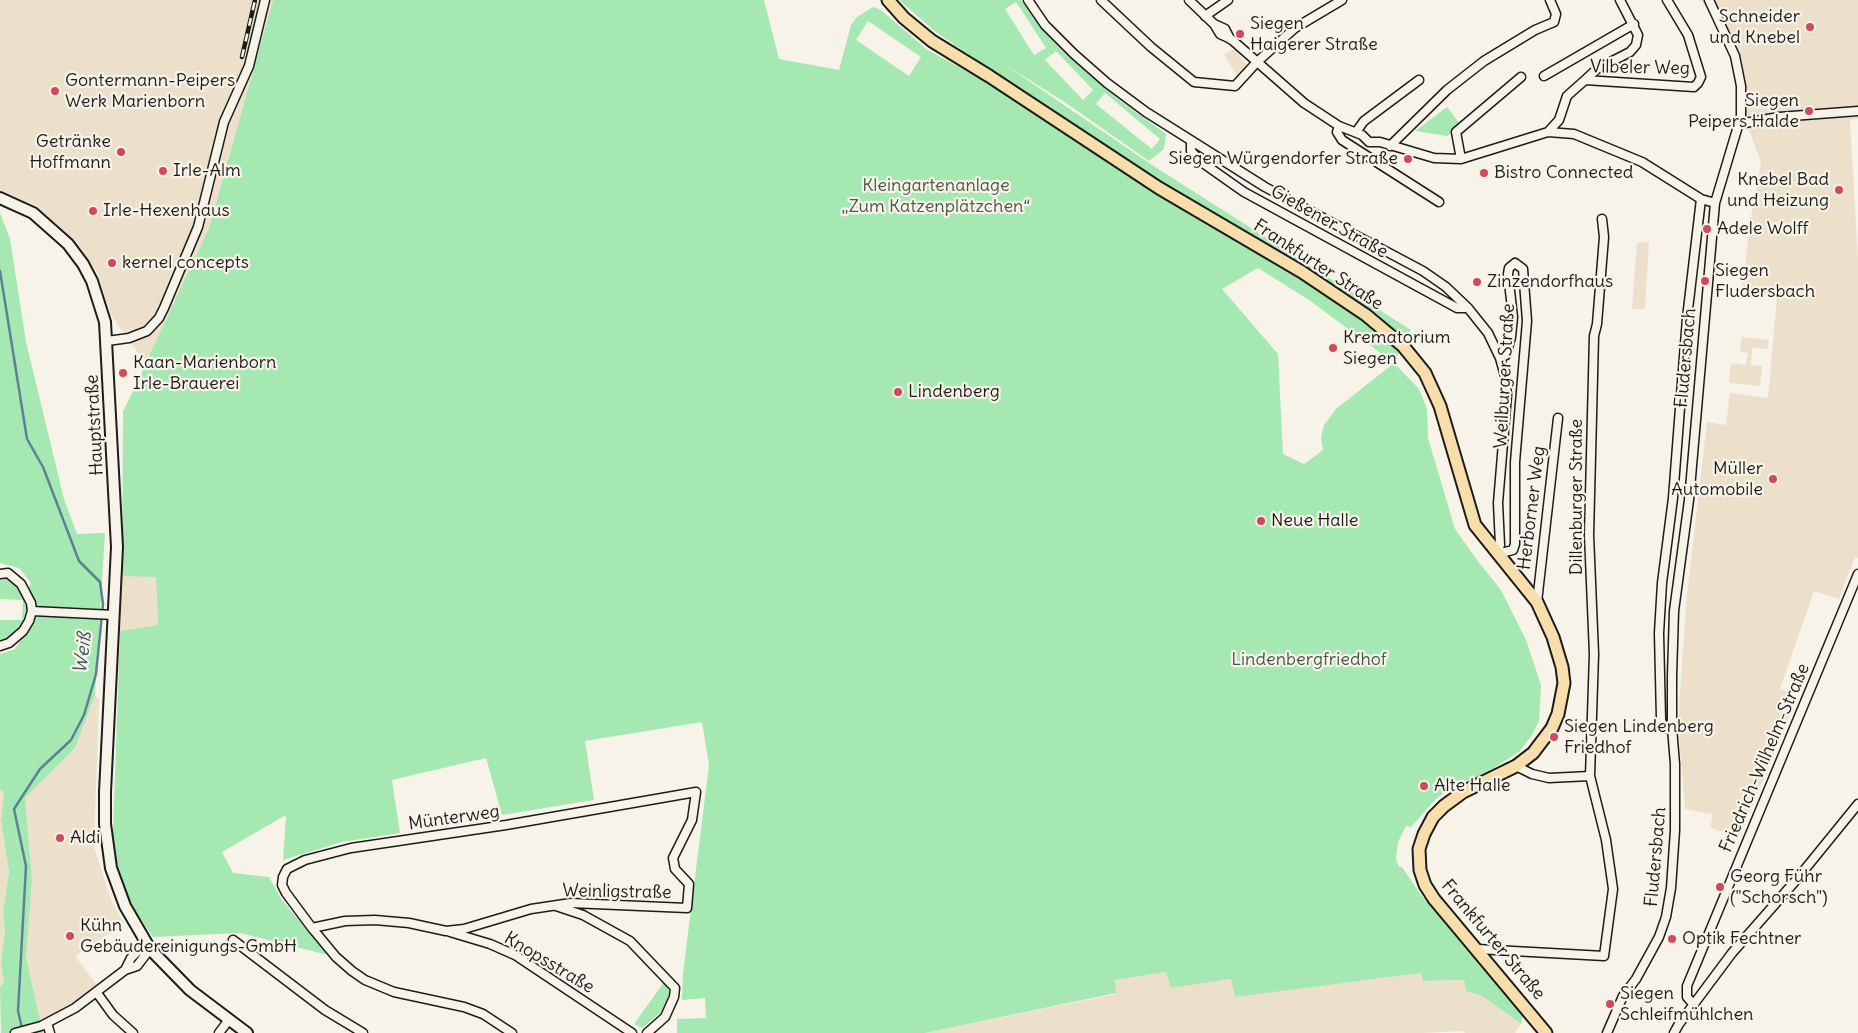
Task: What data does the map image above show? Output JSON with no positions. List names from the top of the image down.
{
  "streets": {
    "main road": ["Frankfurter Straße", "Hauptstraße"],
    "street": [
      "Vilbeler Weg",
      "Gießener Straße",
      "Fludersbach",
      "Weilburger Straße",
      "Dillenburger Straße",
      "Herborner Weg",
      "Friedrich-Wilhelm-Straße",
      "Münterweg",
      "Weinligstraße",
      "Knopsstraße"
    ]
  },
  "crossings": [
    ["Gießener Straße", "Frankfurter Straße"],
    ["Gießener Straße", "Weilburger Straße"],
    ["Frankfurter Straße", "Weilburger Straße"],
    ["Frankfurter Straße", "Dillenburger Straße"],
    ["Frankfurter Straße", "Herborner Weg"],
    ["Münterweg", "Weinligstraße"],
    ["Weinligstraße", "Knopsstraße"]
  ],
  "water": ["Weiß"],
  "parks": ["Kleingartenanlage „Zum Katzenplätzchen“", "Lindenbergfriedhof"],
  "places": [
    "Schneider und Knebel",
    "Siegen Haigerer Straße",
    "Gontermann-Peipers Werk Marienborn",
    "Siegen Peipers Halde",
    "Getränke Hoffmann",
    "Siegen Würgendorfer Straße",
    "Irle-Alm",
    "Bistro Connected",
    "Knebel Bad und Heizung",
    "Irle-Hexenhaus",
    "Adele Wolff",
    "kernel concepts",
    "Siegen Fludersbach",
    "Zinzendorfhaus",
    "Krematorium Siegen",
    "Kaan-Marienborn Irle-Brauerei",
    "Lindenberg",
    "Müller Automobile",
    "Neue Halle",
    "Siegen Lindenberg Friedhof",
    "Alte Halle",
    "Aldi",
    "Georg Führ (\"Schorsch\")",
    "Kühn Gebäudereinigungs-GmbH",
    "Optik Fechtner",
    "Siegen Schleifmühlchen"
  ]
}
